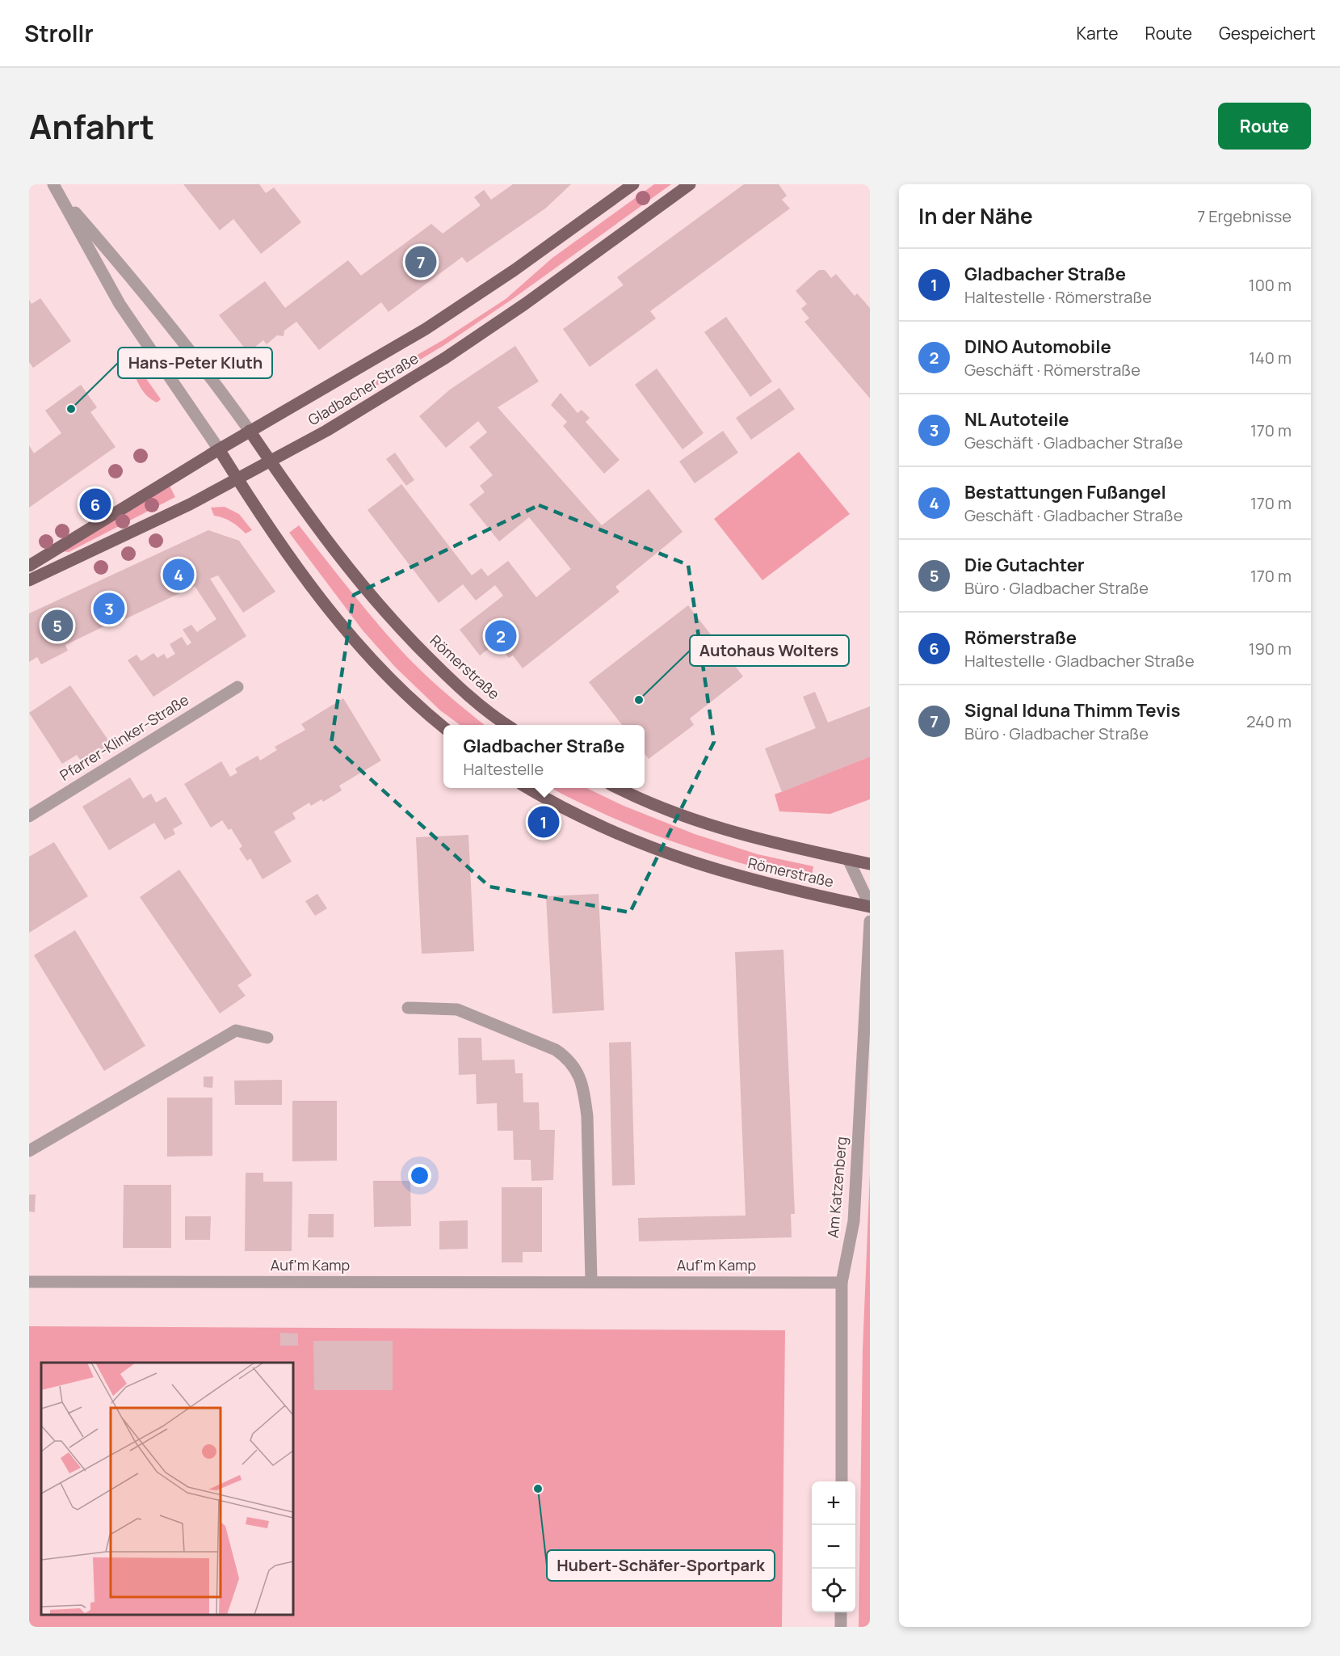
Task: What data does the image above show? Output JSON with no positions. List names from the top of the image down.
{
  "streets": {
    "main road": ["Gladbacher Straße", "Römerstraße"],
    "street": ["Pfarrer-Klinker-Straße", "Am Katzenberg", "Auf'm Kamp"]
  },
  "crossings": [
    ["Gladbacher Straße", "Römerstraße"],
    ["Am Katzenberg", "Auf'm Kamp"]
  ],
  "places": ["Hans-Peter Kluth", "Autohaus Wolters", "Hubert-Schäfer-Sportpark"],
  "page": {
    "header": "Strollr",
    "nav": ["Karte", "Route", "Gespeichert"],
    "title": "Anfahrt",
    "buttons": "Route",
    "heading": ["In der Nähe", "7 Ergebnisse"],
    "pins": [
      "7",
      "6",
      "4",
      "3",
      "5",
      "2",
      "1"
    ],
    "list": [
      {
        "mark": "1",
        "name": "Gladbacher Straße",
        "note": "Haltestelle · Römerstraße",
        "value": "100 m"
      },
      {
        "mark": "2",
        "name": "DINO Automobile",
        "note": "Geschäft · Römerstraße",
        "value": "140 m"
      },
      {
        "mark": "3",
        "name": "NL Autoteile",
        "note": "Geschäft · Gladbacher Straße",
        "value": "170 m"
      },
      {
        "mark": "4",
        "name": "Bestattungen Fußangel",
        "note": "Geschäft · Gladbacher Straße",
        "value": "170 m"
      },
      {
        "mark": "5",
        "name": "Die Gutachter",
        "note": "Büro · Gladbacher Straße",
        "value": "170 m"
      },
      {
        "mark": "6",
        "name": "Römerstraße",
        "note": "Haltestelle · Gladbacher Straße",
        "value": "190 m"
      },
      {
        "mark": "7",
        "name": "Signal Iduna Thimm Tevis",
        "note": "Büro · Gladbacher Straße",
        "value": "240 m"
      }
    ],
    "popup": ["Gladbacher Straße", "Haltestelle"],
    "map_buttons": ["+", "−"]
  }
}
